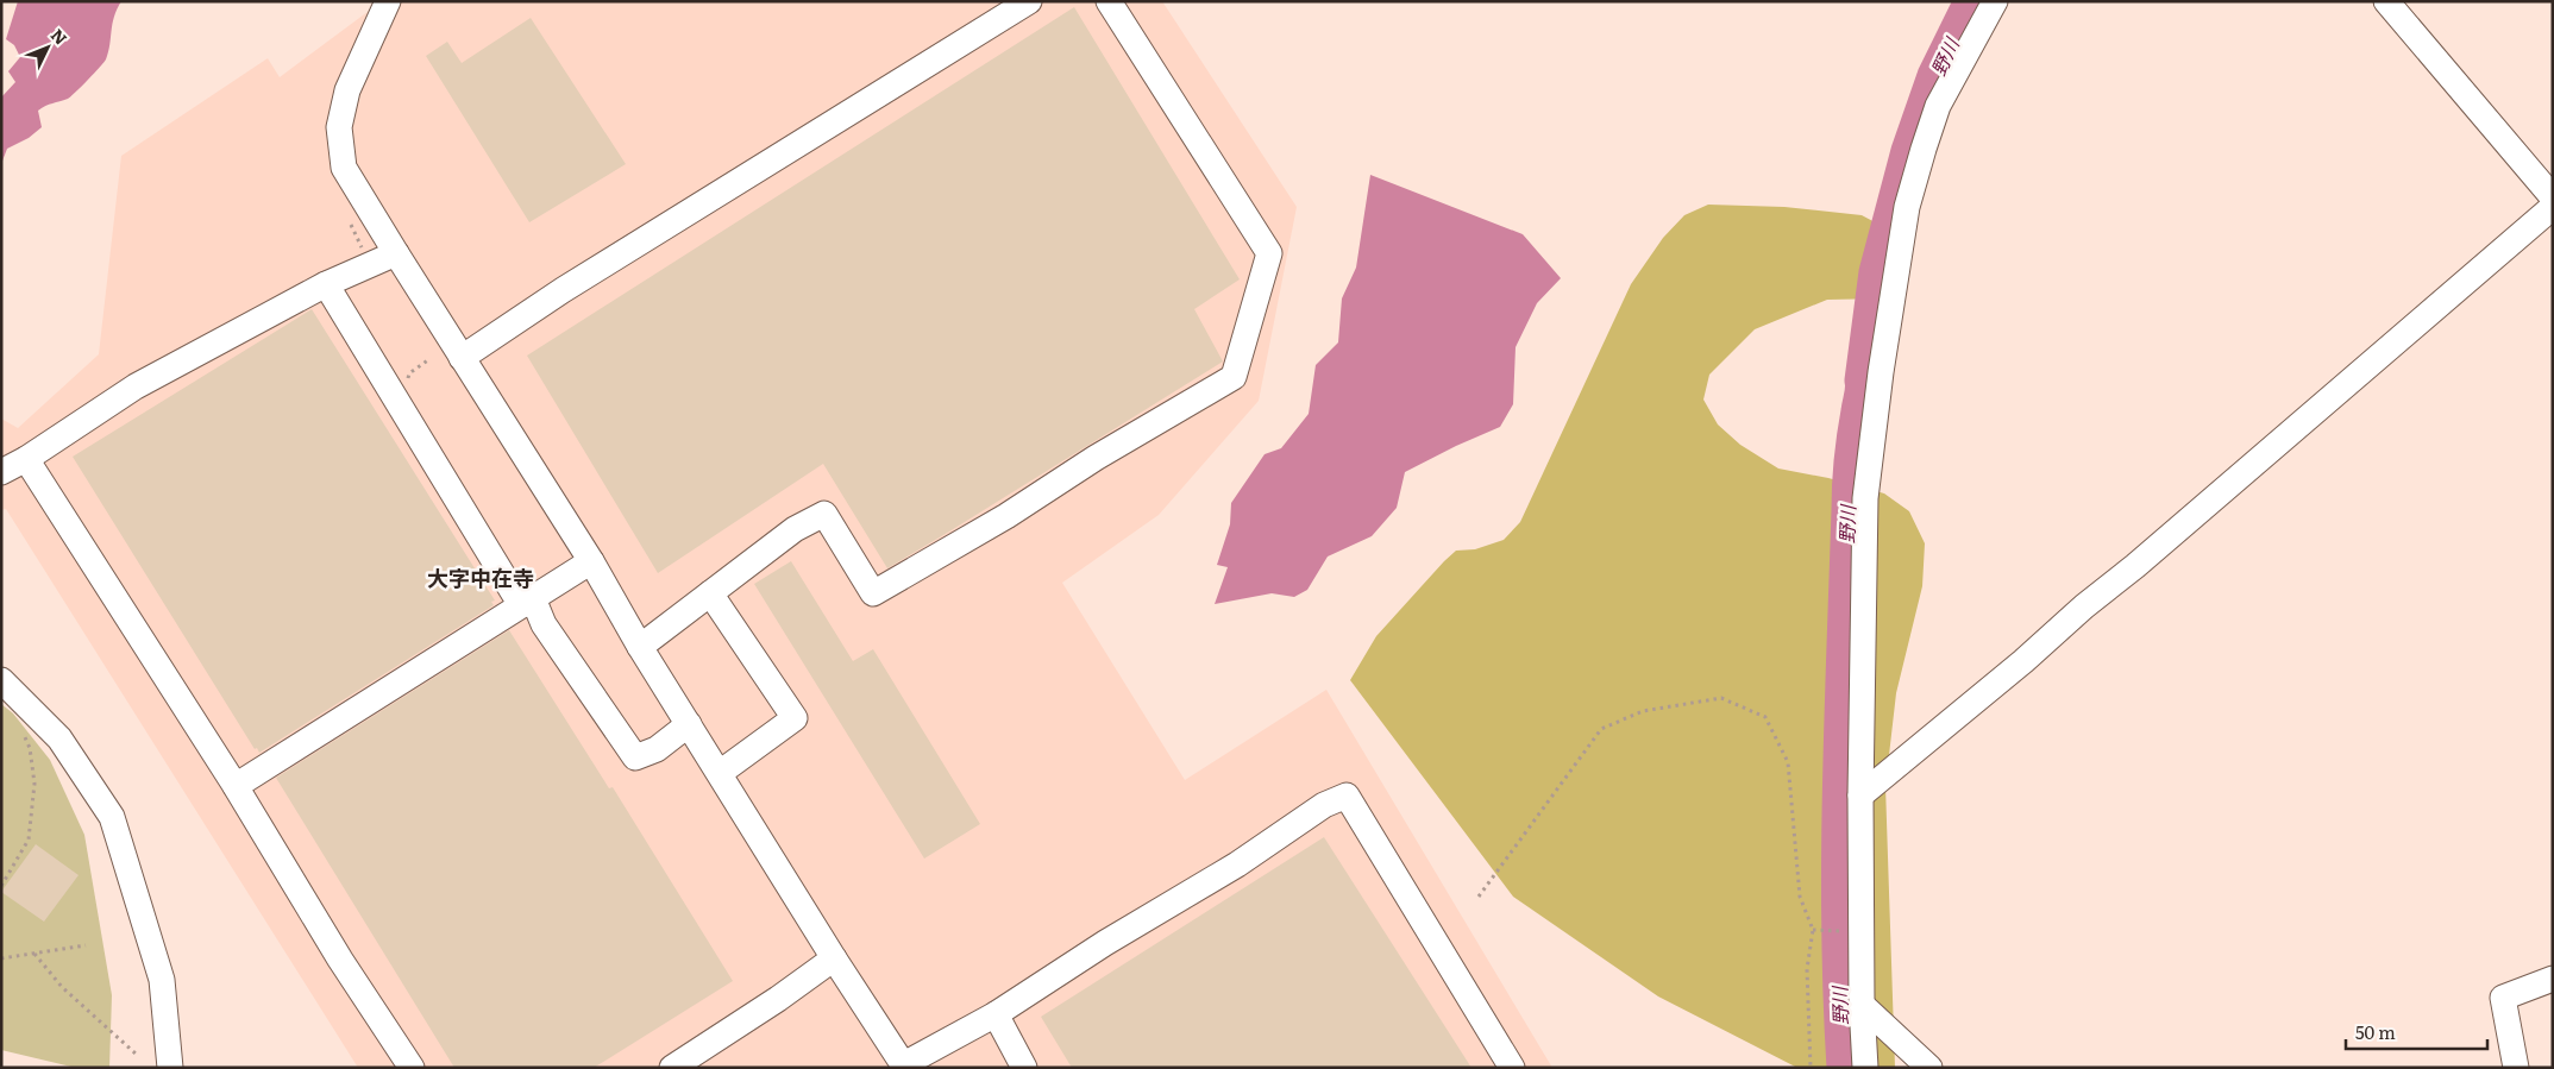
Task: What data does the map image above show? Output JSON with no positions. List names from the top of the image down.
{
  "districts": ["大字中在寺"],
  "water": ["野川"],
  "scale_bar": "50 m",
  "north": "top right"
}
